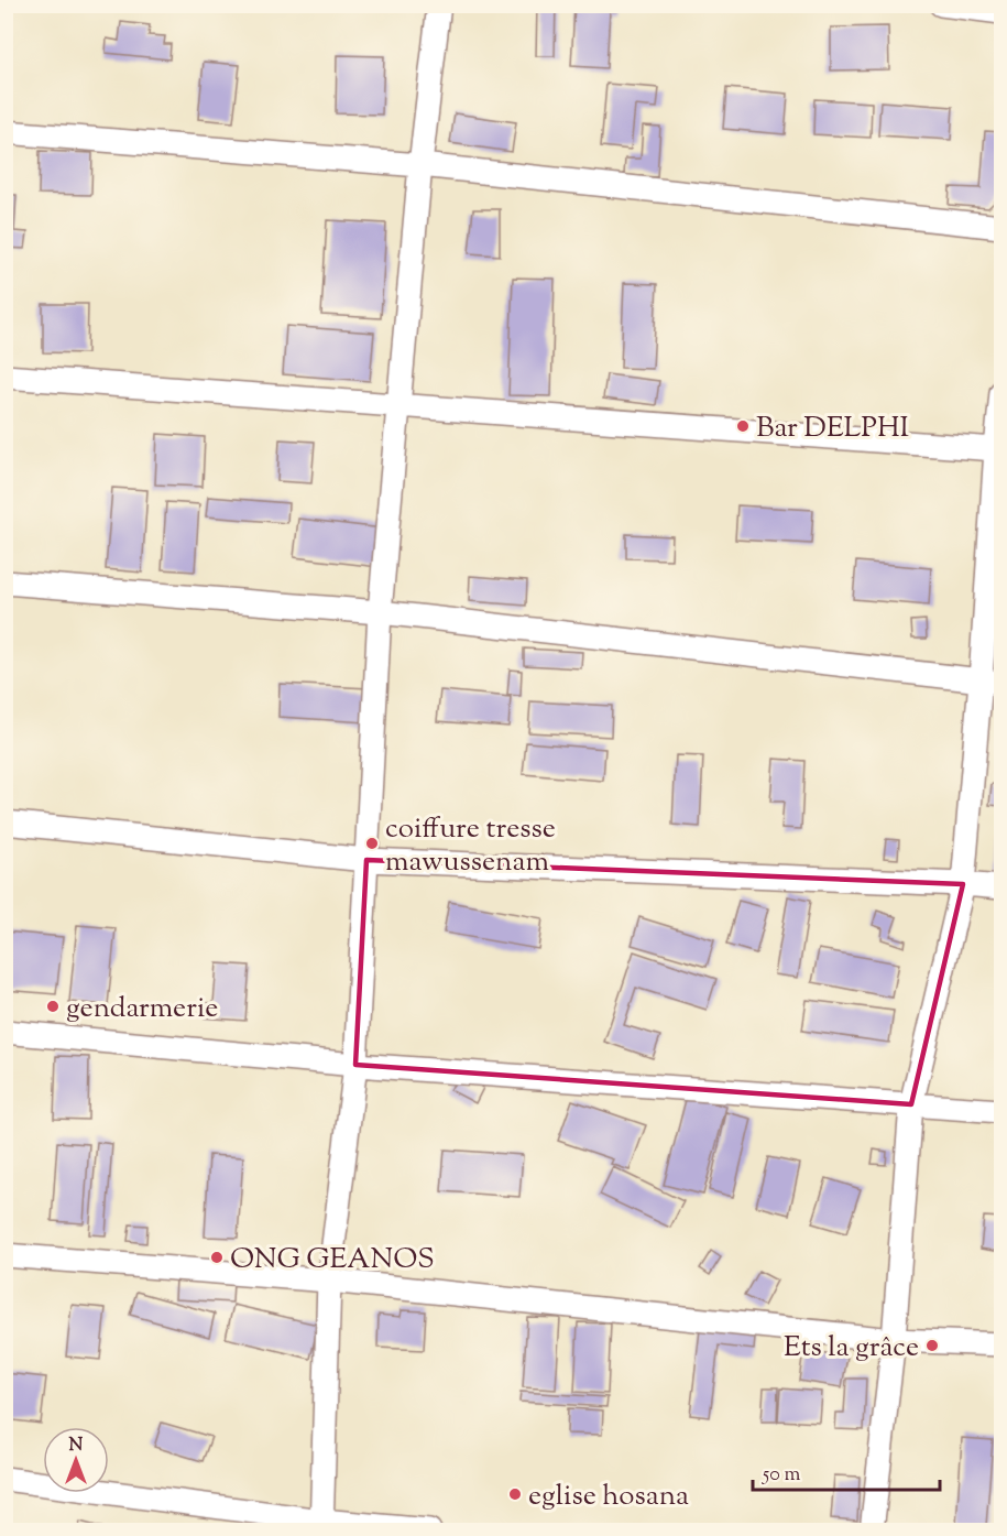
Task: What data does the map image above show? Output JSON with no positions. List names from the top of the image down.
{
  "places": [
    "Bar DELPHI",
    "coiffure tresse mawussenam",
    "gendarmerie",
    "ONG GEANOS",
    "Ets la grâce",
    "eglise hosana"
  ],
  "scale_bar": "50 m",
  "north": "top"
}
